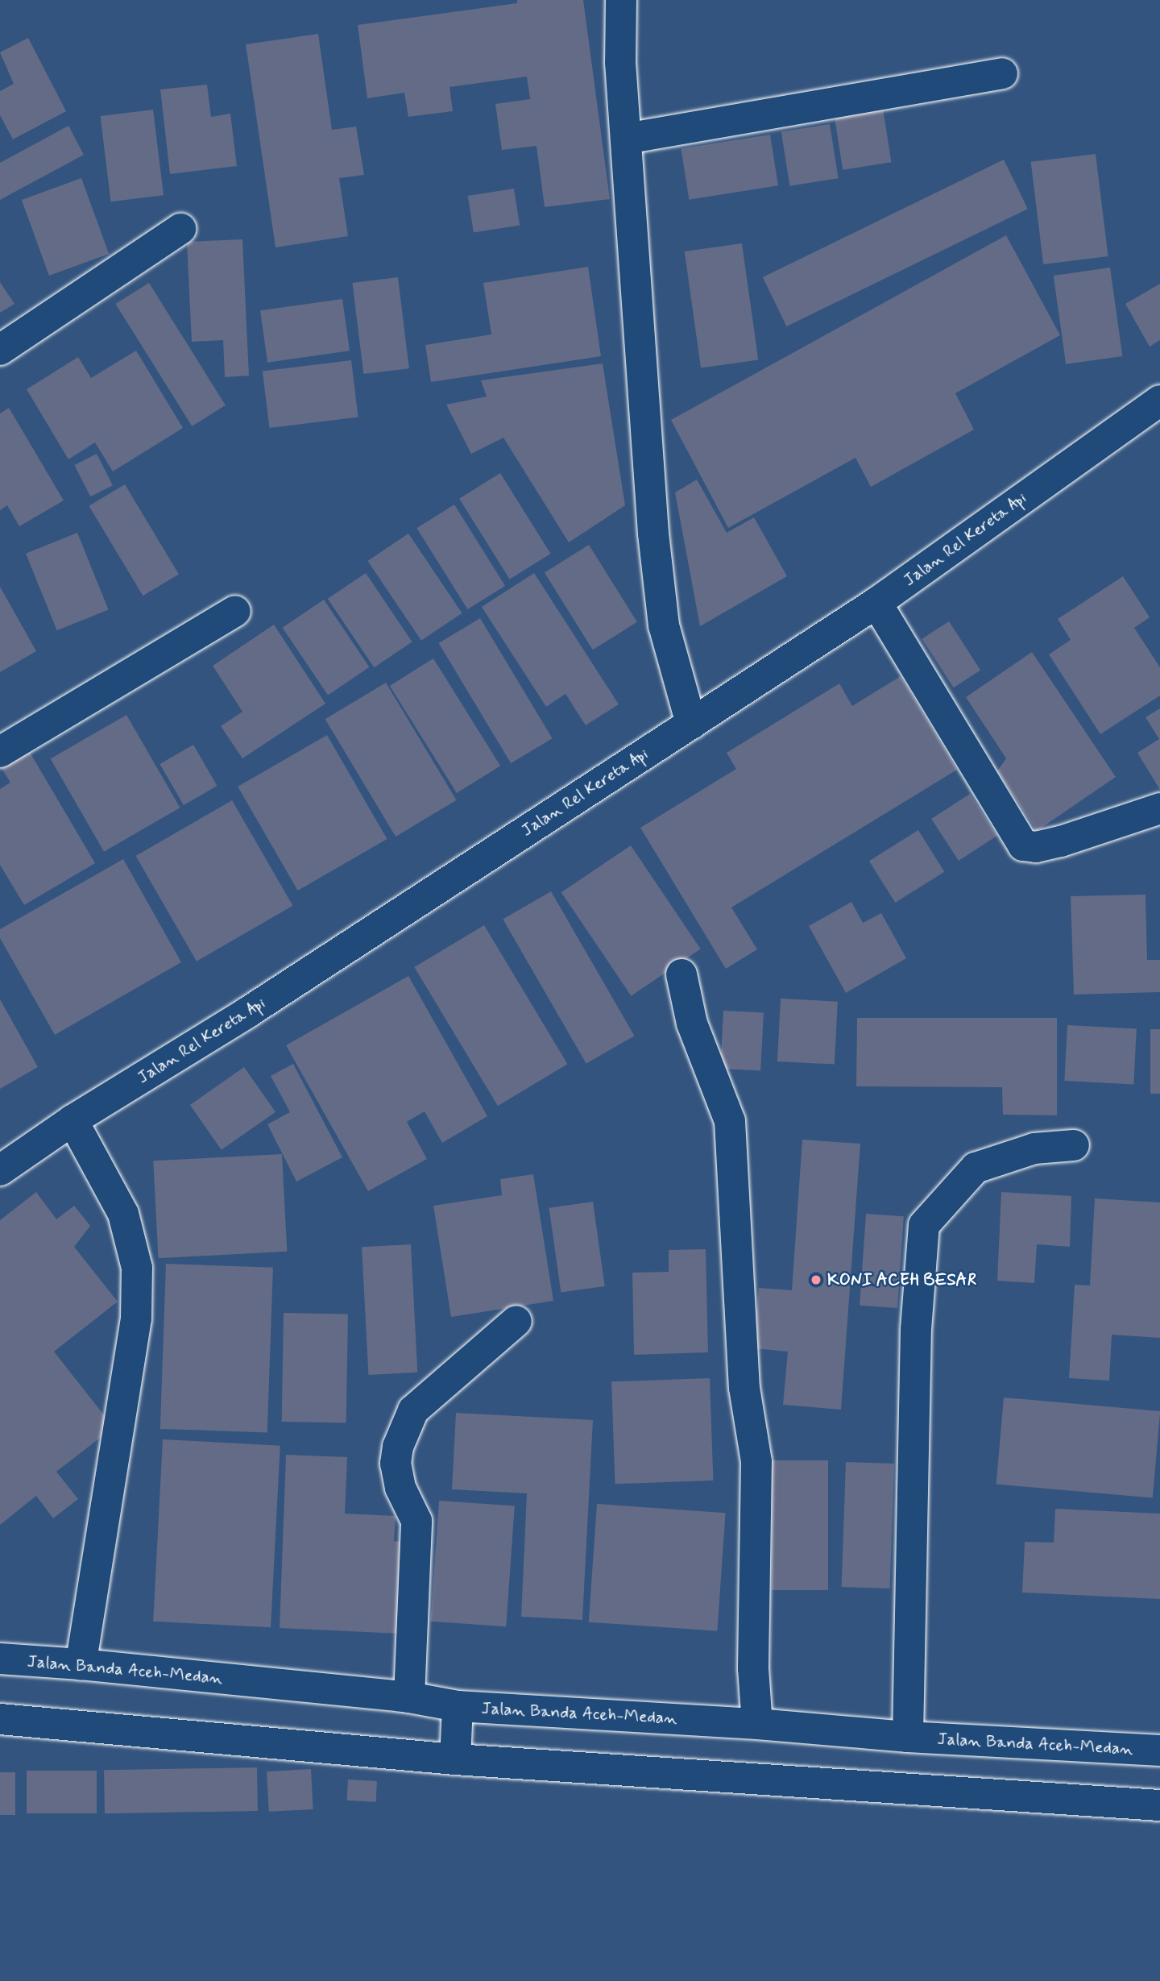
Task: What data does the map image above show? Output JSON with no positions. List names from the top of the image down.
{
  "streets": {
    "main road": ["Jalan Rel Kereta Api", "Jalan Banda Aceh-Medan"]
  },
  "places": ["KONI ACEH BESAR"]
}
